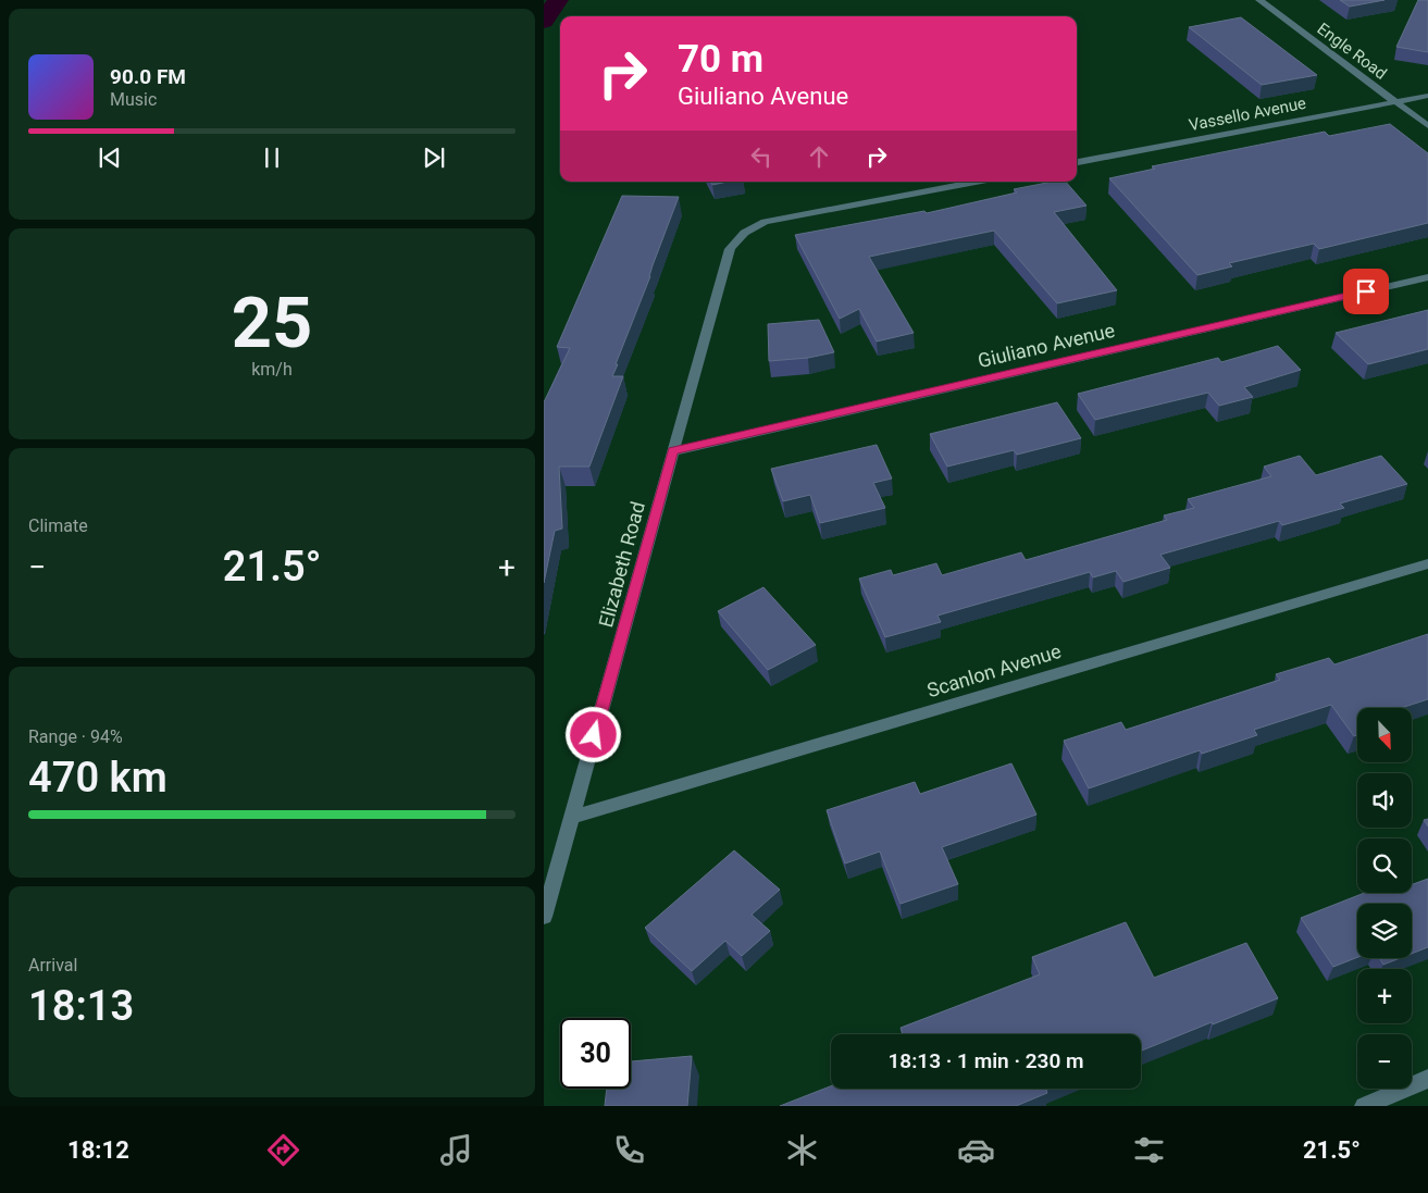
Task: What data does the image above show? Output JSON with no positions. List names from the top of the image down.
{
  "streets": {
    "street": [
      "Engle Road",
      "Vassello Avenue",
      "Giuliano Avenue",
      "Elizabeth Road",
      "Scanlon Avenue"
    ]
  },
  "crossings": [
    ["Engle Road", "Vassello Avenue"],
    ["Giuliano Avenue", "Elizabeth Road"],
    ["Elizabeth Road", "Scanlon Avenue"]
  ],
  "north": "bottom right",
  "page": {
    "turn": ["70 m", "Giuliano Avenue"],
    "song": ["90.0 FM", "Music"],
    "tile": [
      ["25", "km/h"],
      "Climate",
      ["Range · 94%", "470 km"],
      ["Arrival", "18:13"]
    ],
    "heat": ["−", "21.5°", "+"],
    "map_buttons": ["+", "−"],
    "limit": "30",
    "trip": "18:13 · 1 min · 230 m",
    "tabs": ["18:12", "21.5°"]
  }
}
